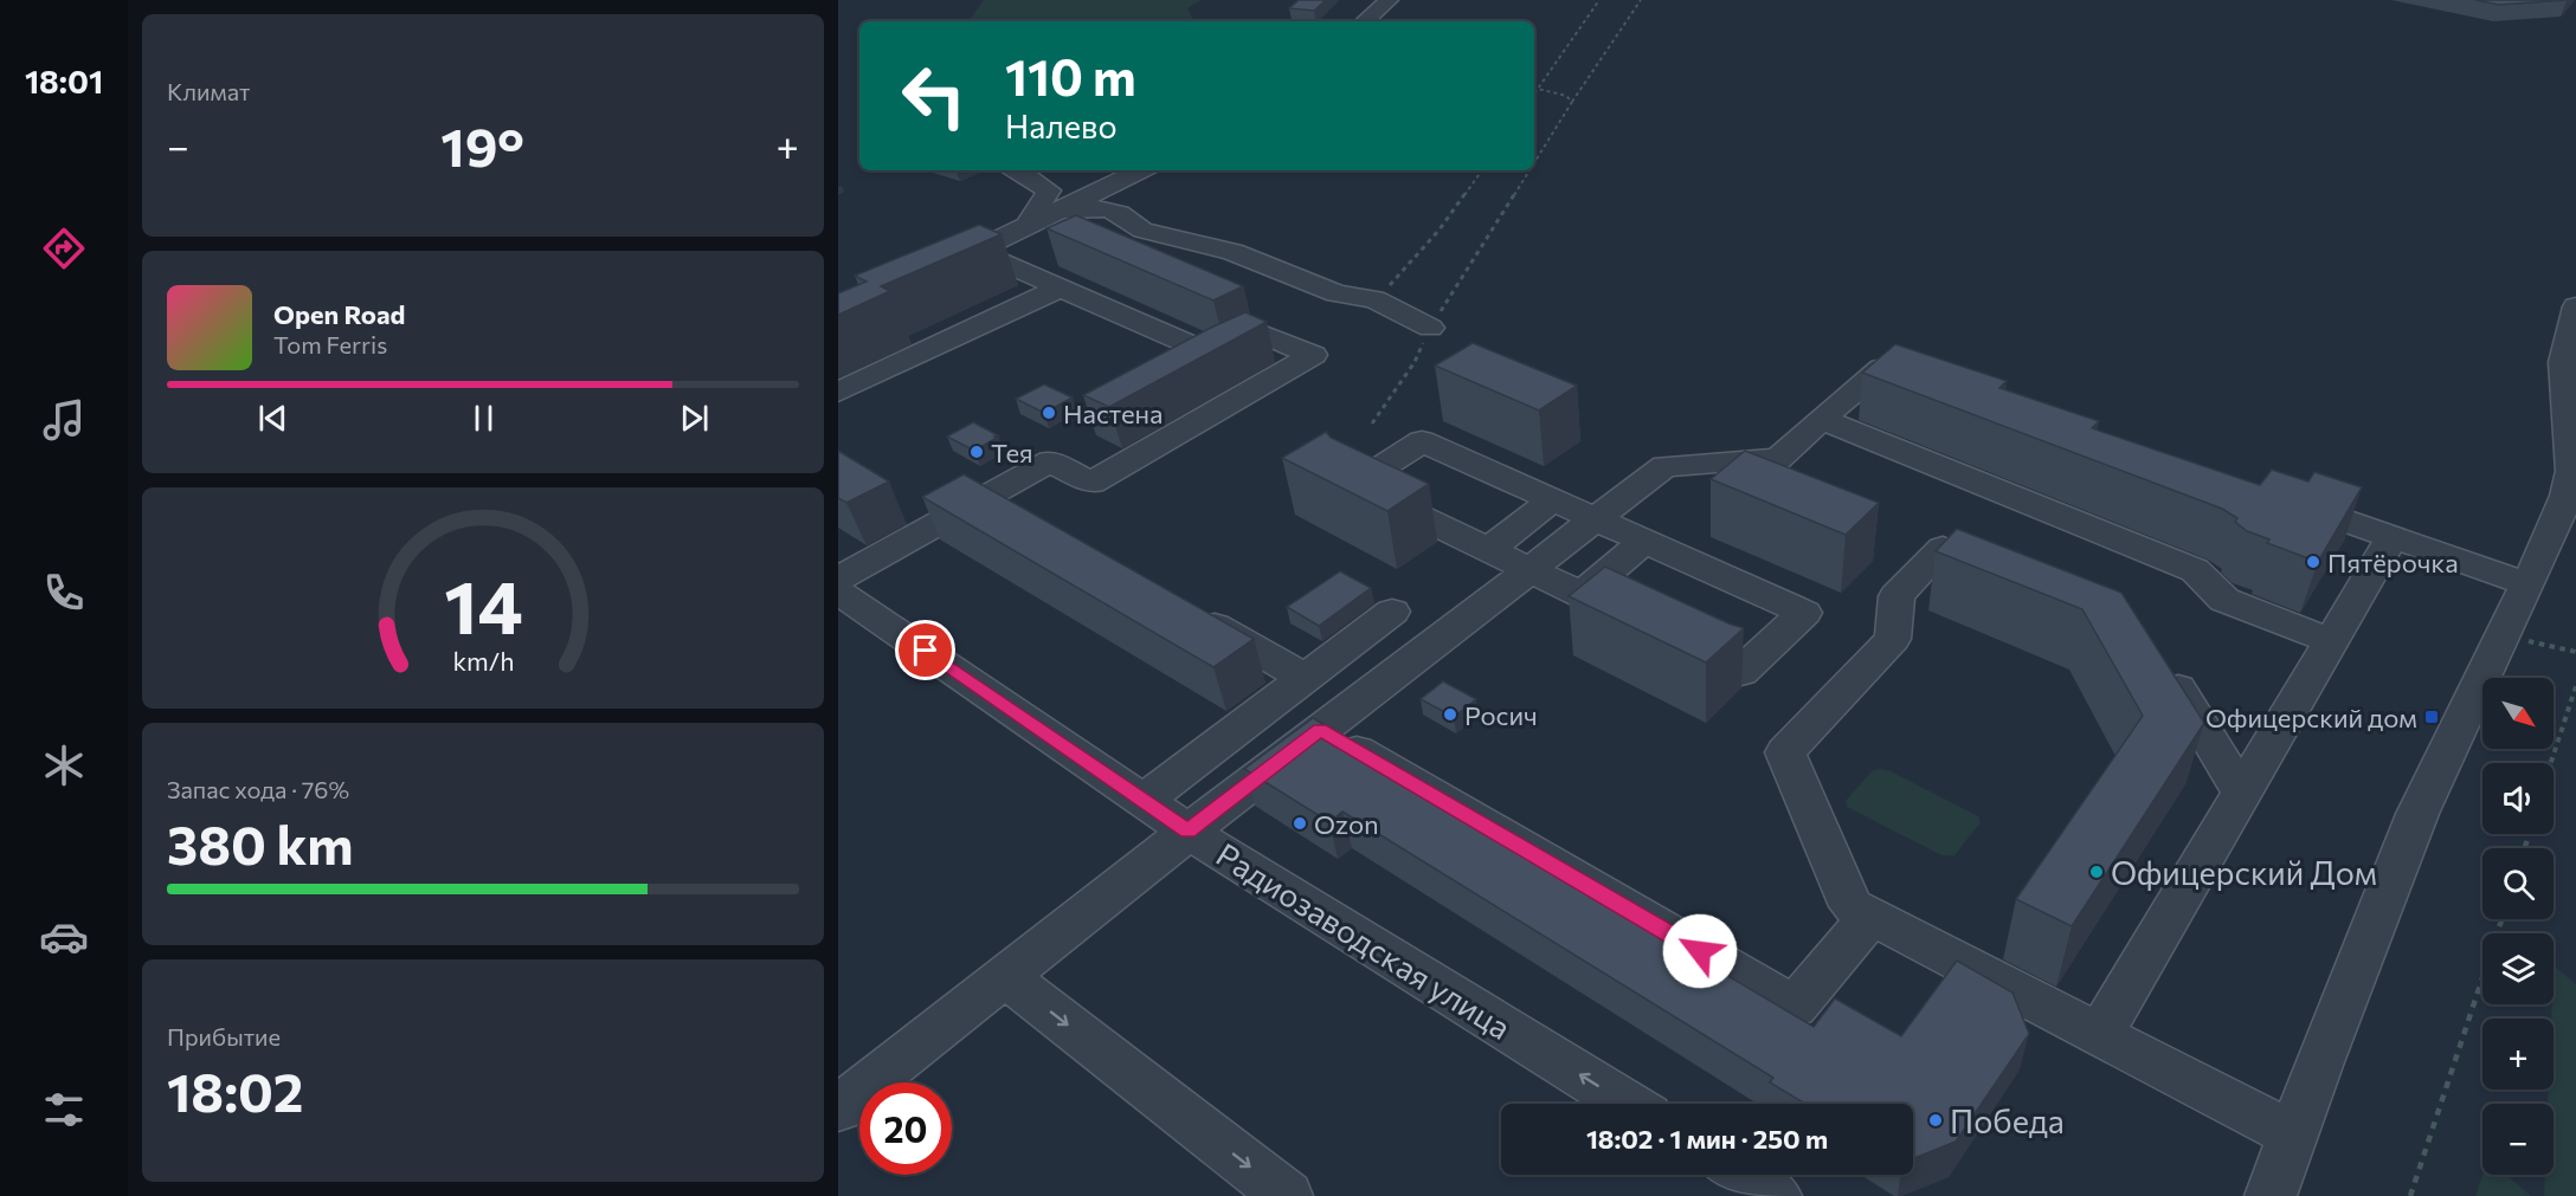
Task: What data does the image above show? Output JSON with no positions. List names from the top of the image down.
{
  "streets": {
    "street": ["Радиозаводская улица"]
  },
  "places": {
    "other": [
      "Настена",
      "Тея",
      "Пятёрочка",
      "Росич",
      "Ozon",
      "Офицерский Дом",
      "Победа"
    ],
    "transit": ["Офицерский дом"]
  },
  "north": "bottom right",
  "page": {
    "tabs": "18:01",
    "tile": [
      "Климат",
      ["Запас хода · 76%", "380 km"],
      ["Прибытие", "18:02"]
    ],
    "turn": ["110 m", "Налево"],
    "heat": ["−", "19°", "+"],
    "song": ["Open Road", "Tom Ferris"],
    "map_buttons": ["+", "−"],
    "limit": "20",
    "trip": "18:02 · 1 мин · 250 m",
    "gauge": ["14", "km/h"]
  }
}
